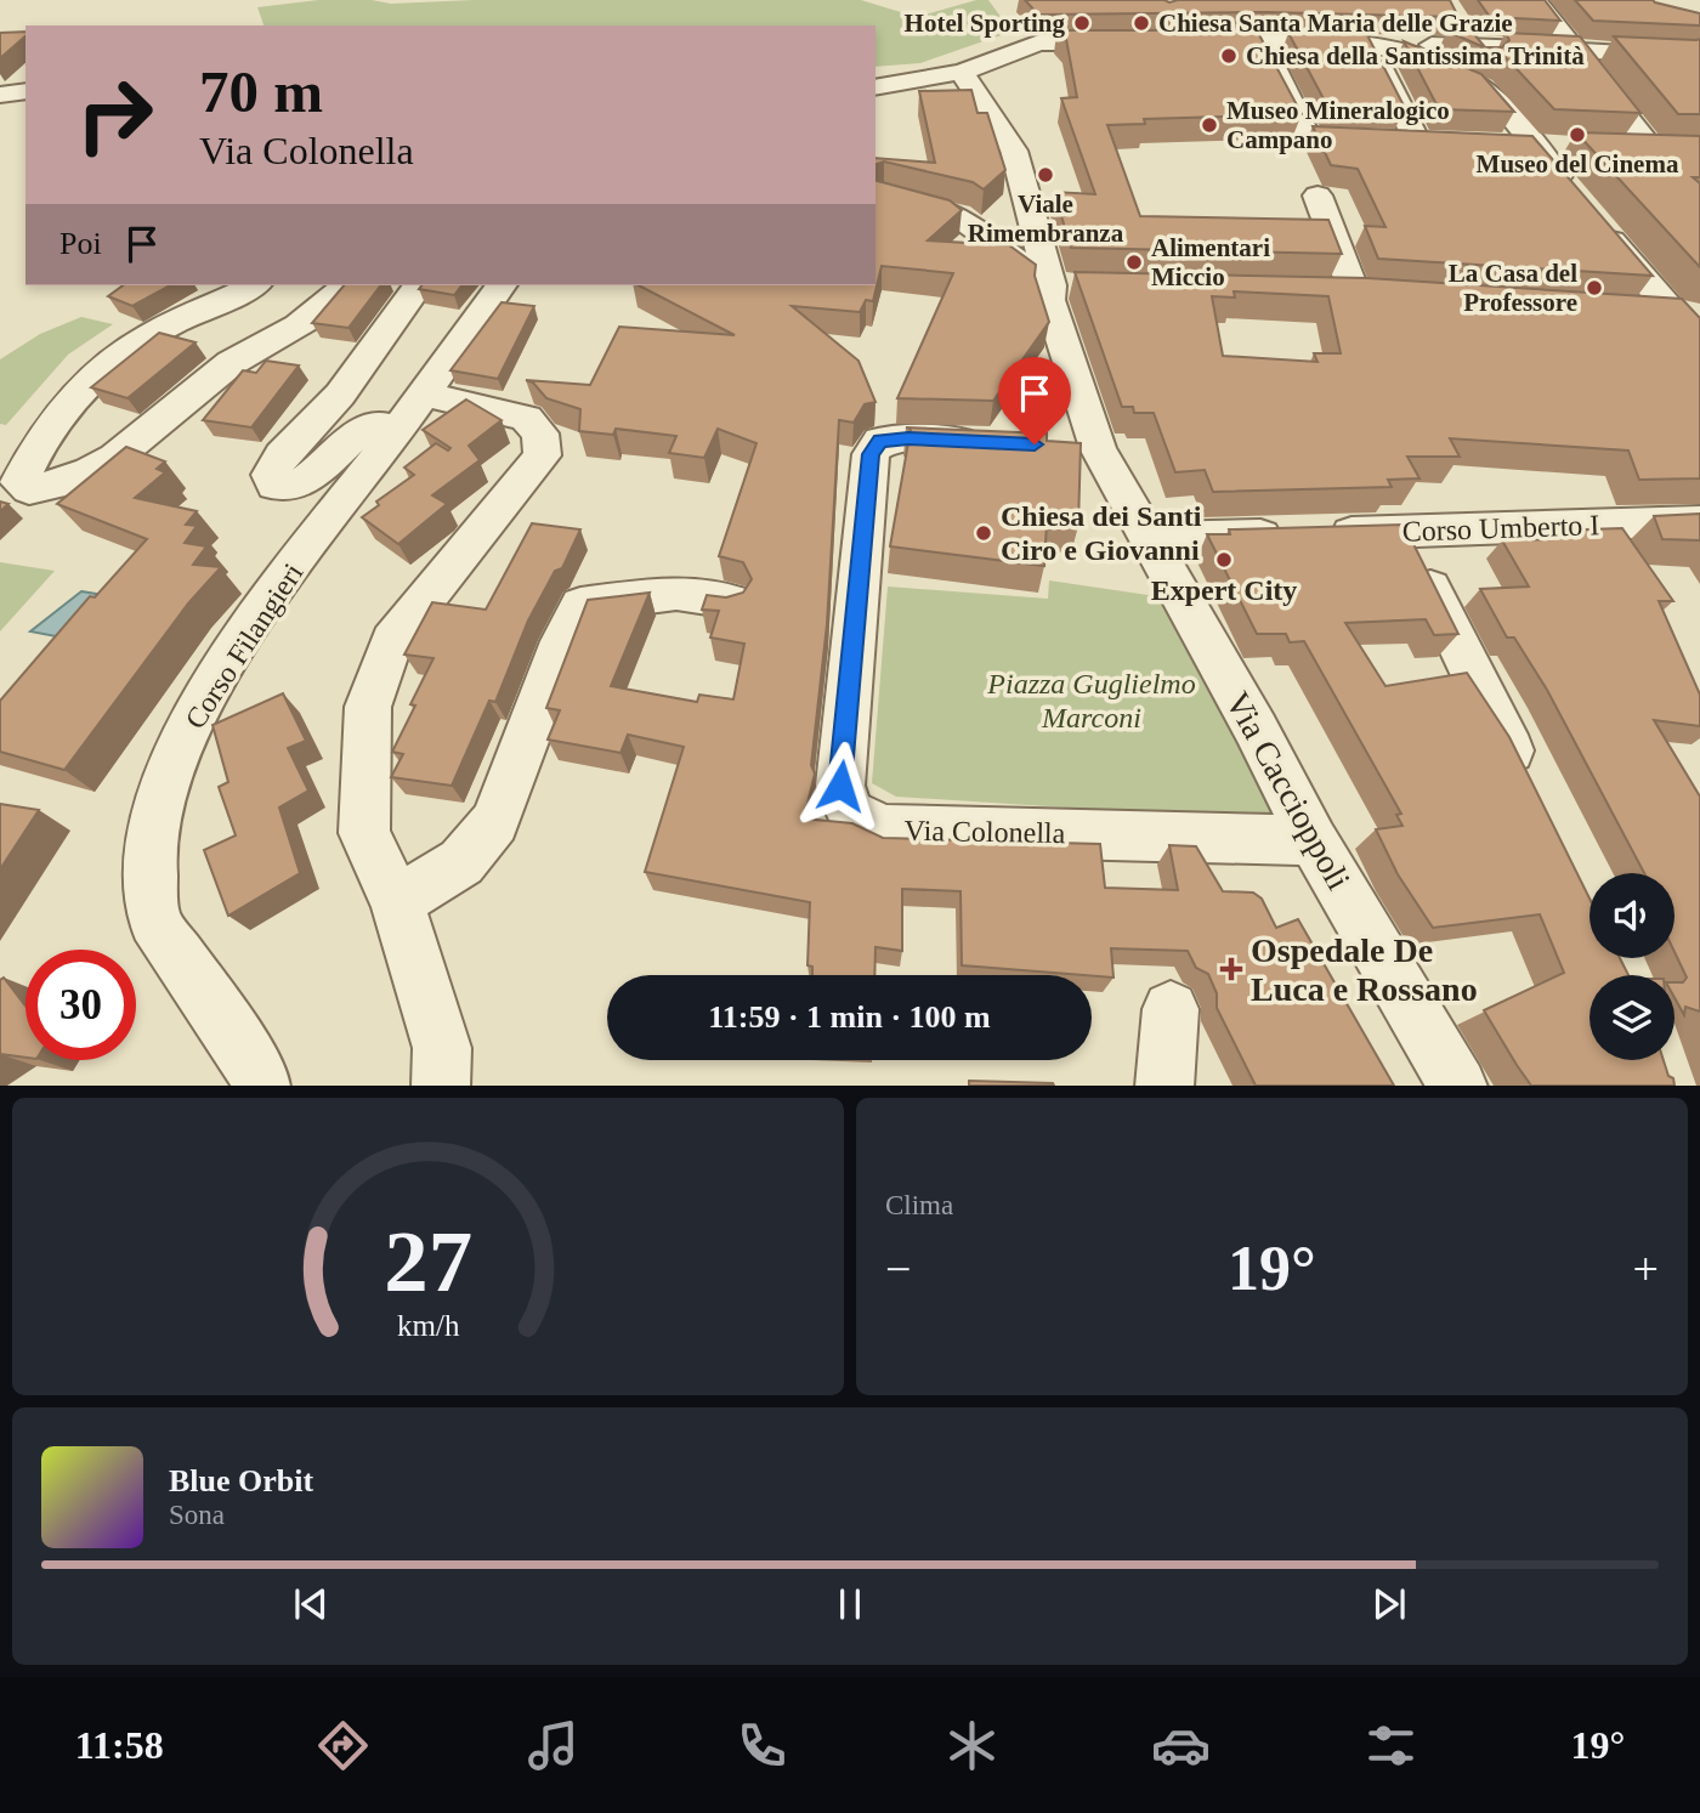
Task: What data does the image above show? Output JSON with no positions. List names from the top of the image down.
{
  "streets": {
    "street": [
      "Corso Umberto I",
      "Corso Filangieri",
      "Via Caccioppoli",
      "Via Colonella"
    ]
  },
  "crossings": [
    ["Corso Umberto I", "Via Caccioppoli"],
    ["Via Caccioppoli", "Via Colonella"]
  ],
  "parks": ["Piazza Guglielmo Marconi"],
  "places": {
    "other": [
      "Hotel Sporting",
      "Chiesa Santa Maria delle Grazie",
      "Chiesa della Santissima Trinità",
      "Museo Mineralogico Campano",
      "Museo del Cinema",
      "Viale Rimembranza",
      "Alimentari Miccio",
      "La Casa del Professore",
      "Chiesa dei Santi Ciro e Giovanni",
      "Expert City"
    ],
    "health": ["Ospedale De Luca e Rossano"]
  },
  "page": {
    "turn": ["70 m", "Via Colonella"],
    "then": "Poi",
    "limit": "30",
    "trip": "11:59 · 1 min · 100 m",
    "tile": "Clima",
    "heat": ["−", "19°", "+"],
    "song": ["Blue Orbit", "Sona"],
    "tabs": ["11:58", "19°"],
    "gauge": ["27", "km/h"]
  }
}
